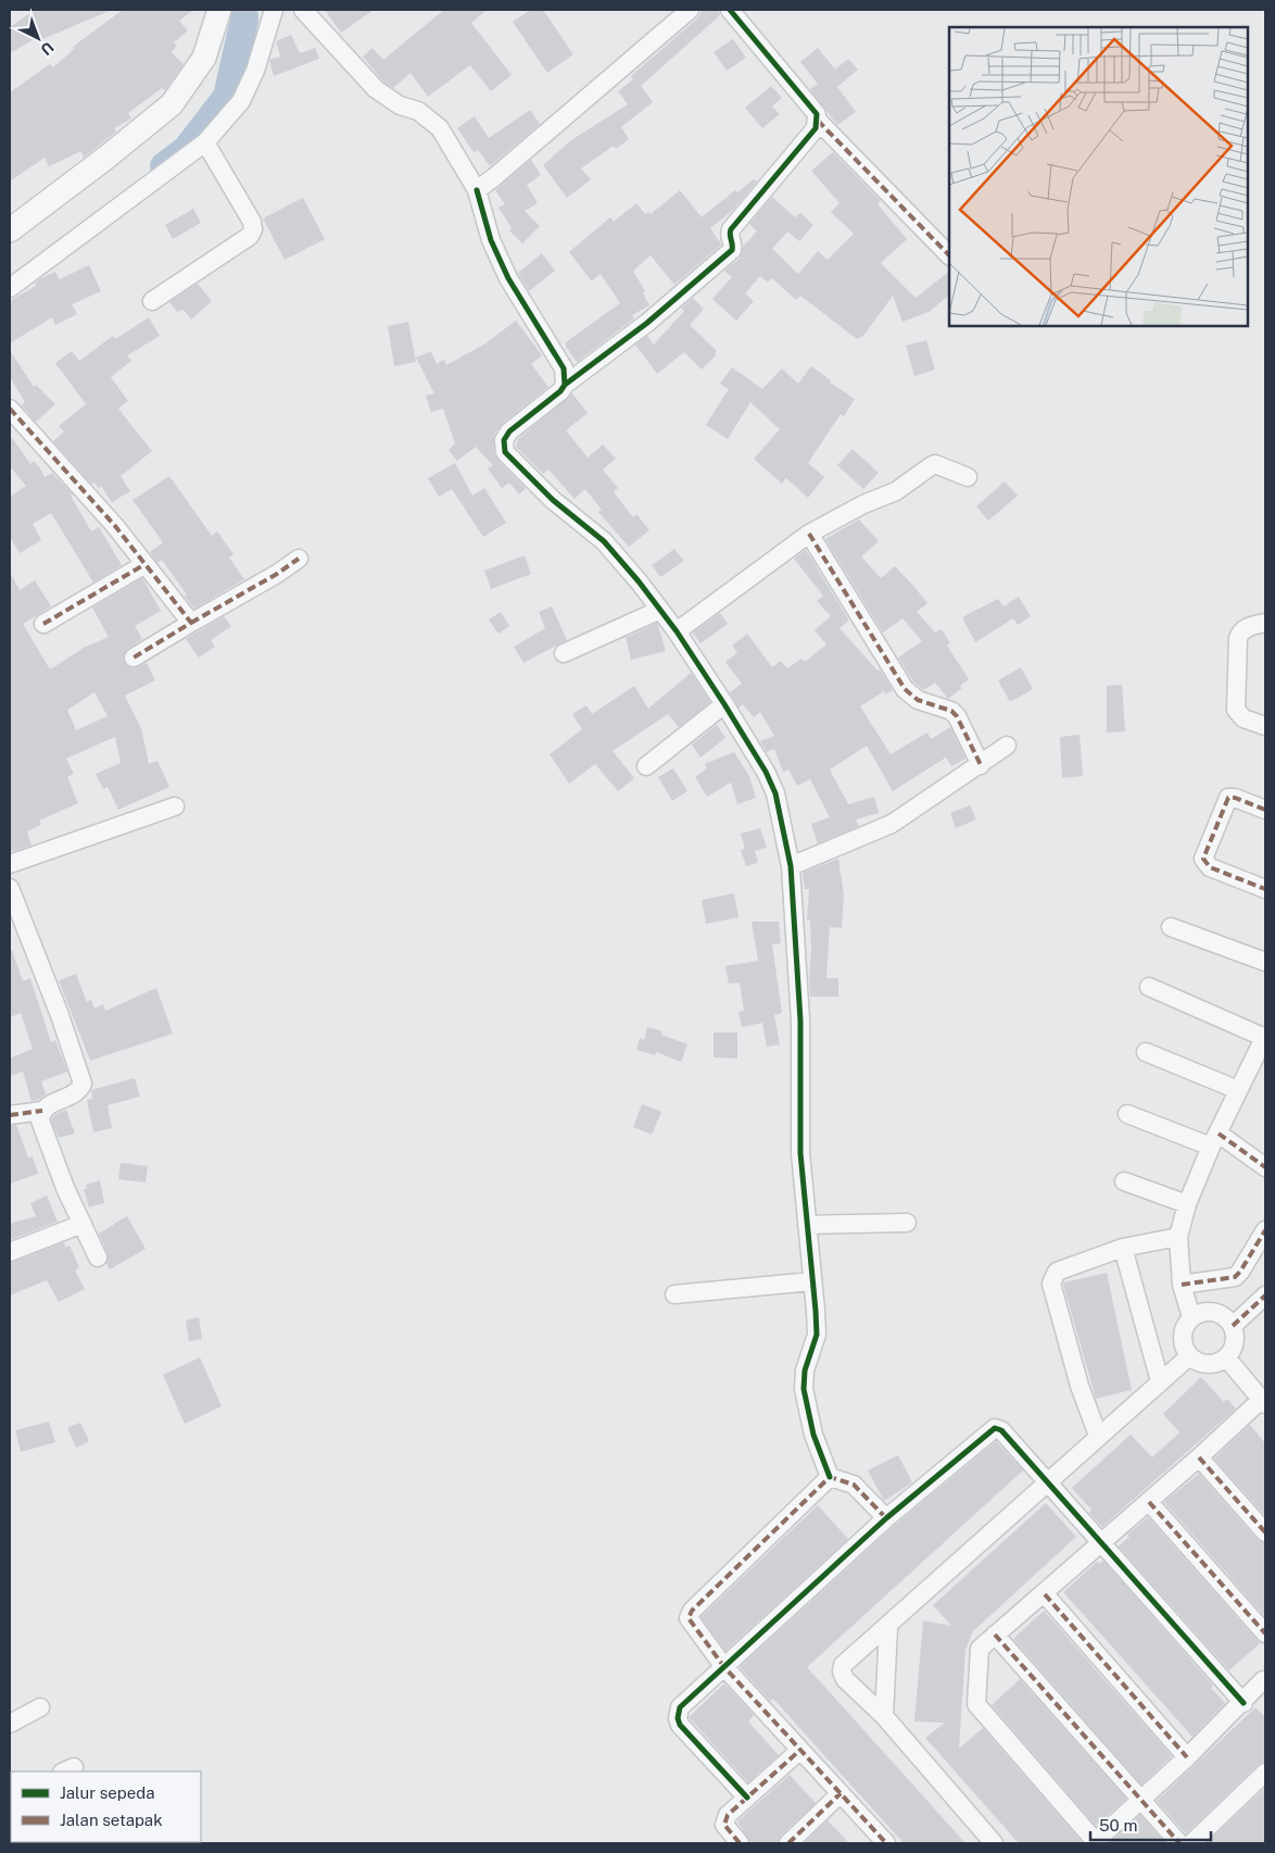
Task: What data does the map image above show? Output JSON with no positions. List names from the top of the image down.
{
  "legend": ["Jalur sepeda", "Jalan setapak"],
  "scale_bar": "50 m",
  "north": "bottom right"
}
